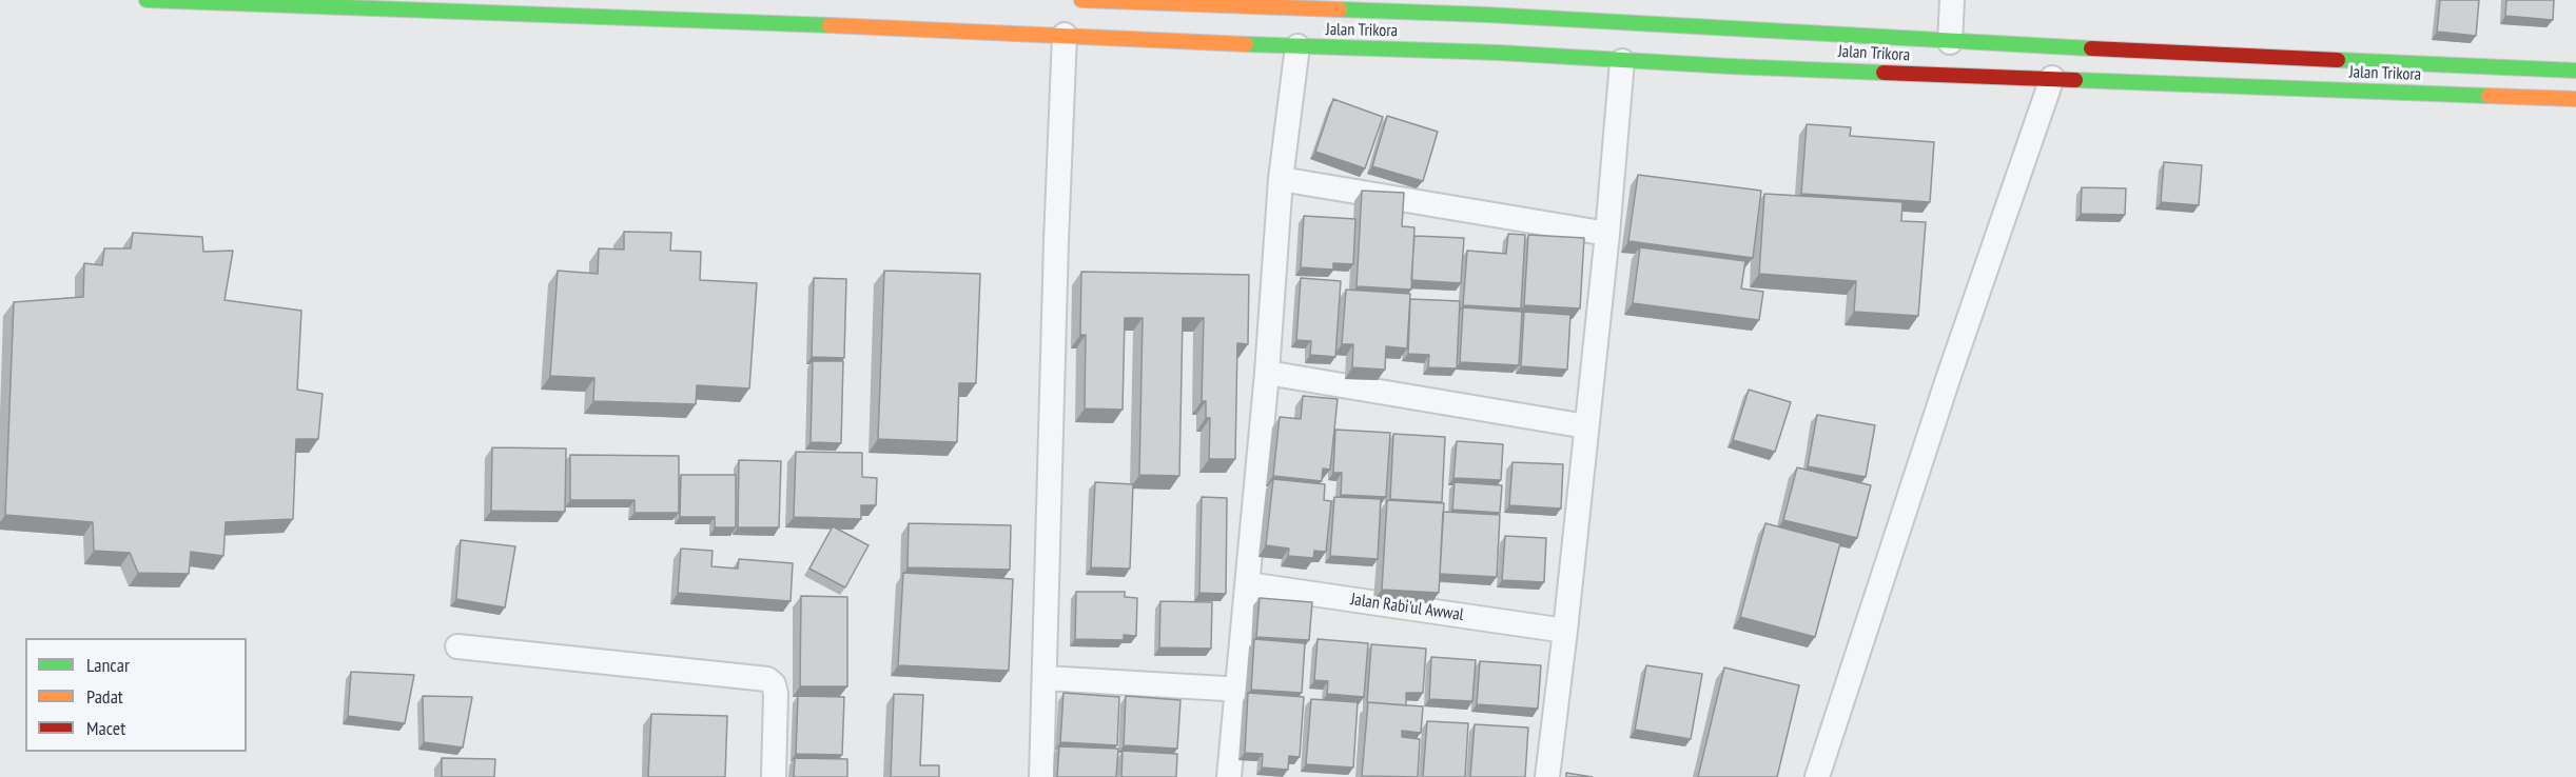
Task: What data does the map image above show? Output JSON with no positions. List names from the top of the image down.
{
  "streets": {
    "main road": ["Jalan Trikora"],
    "street": ["Jalan Rabi'ul Awwal"]
  },
  "legend": ["Lancar", "Padat", "Macet"]
}
